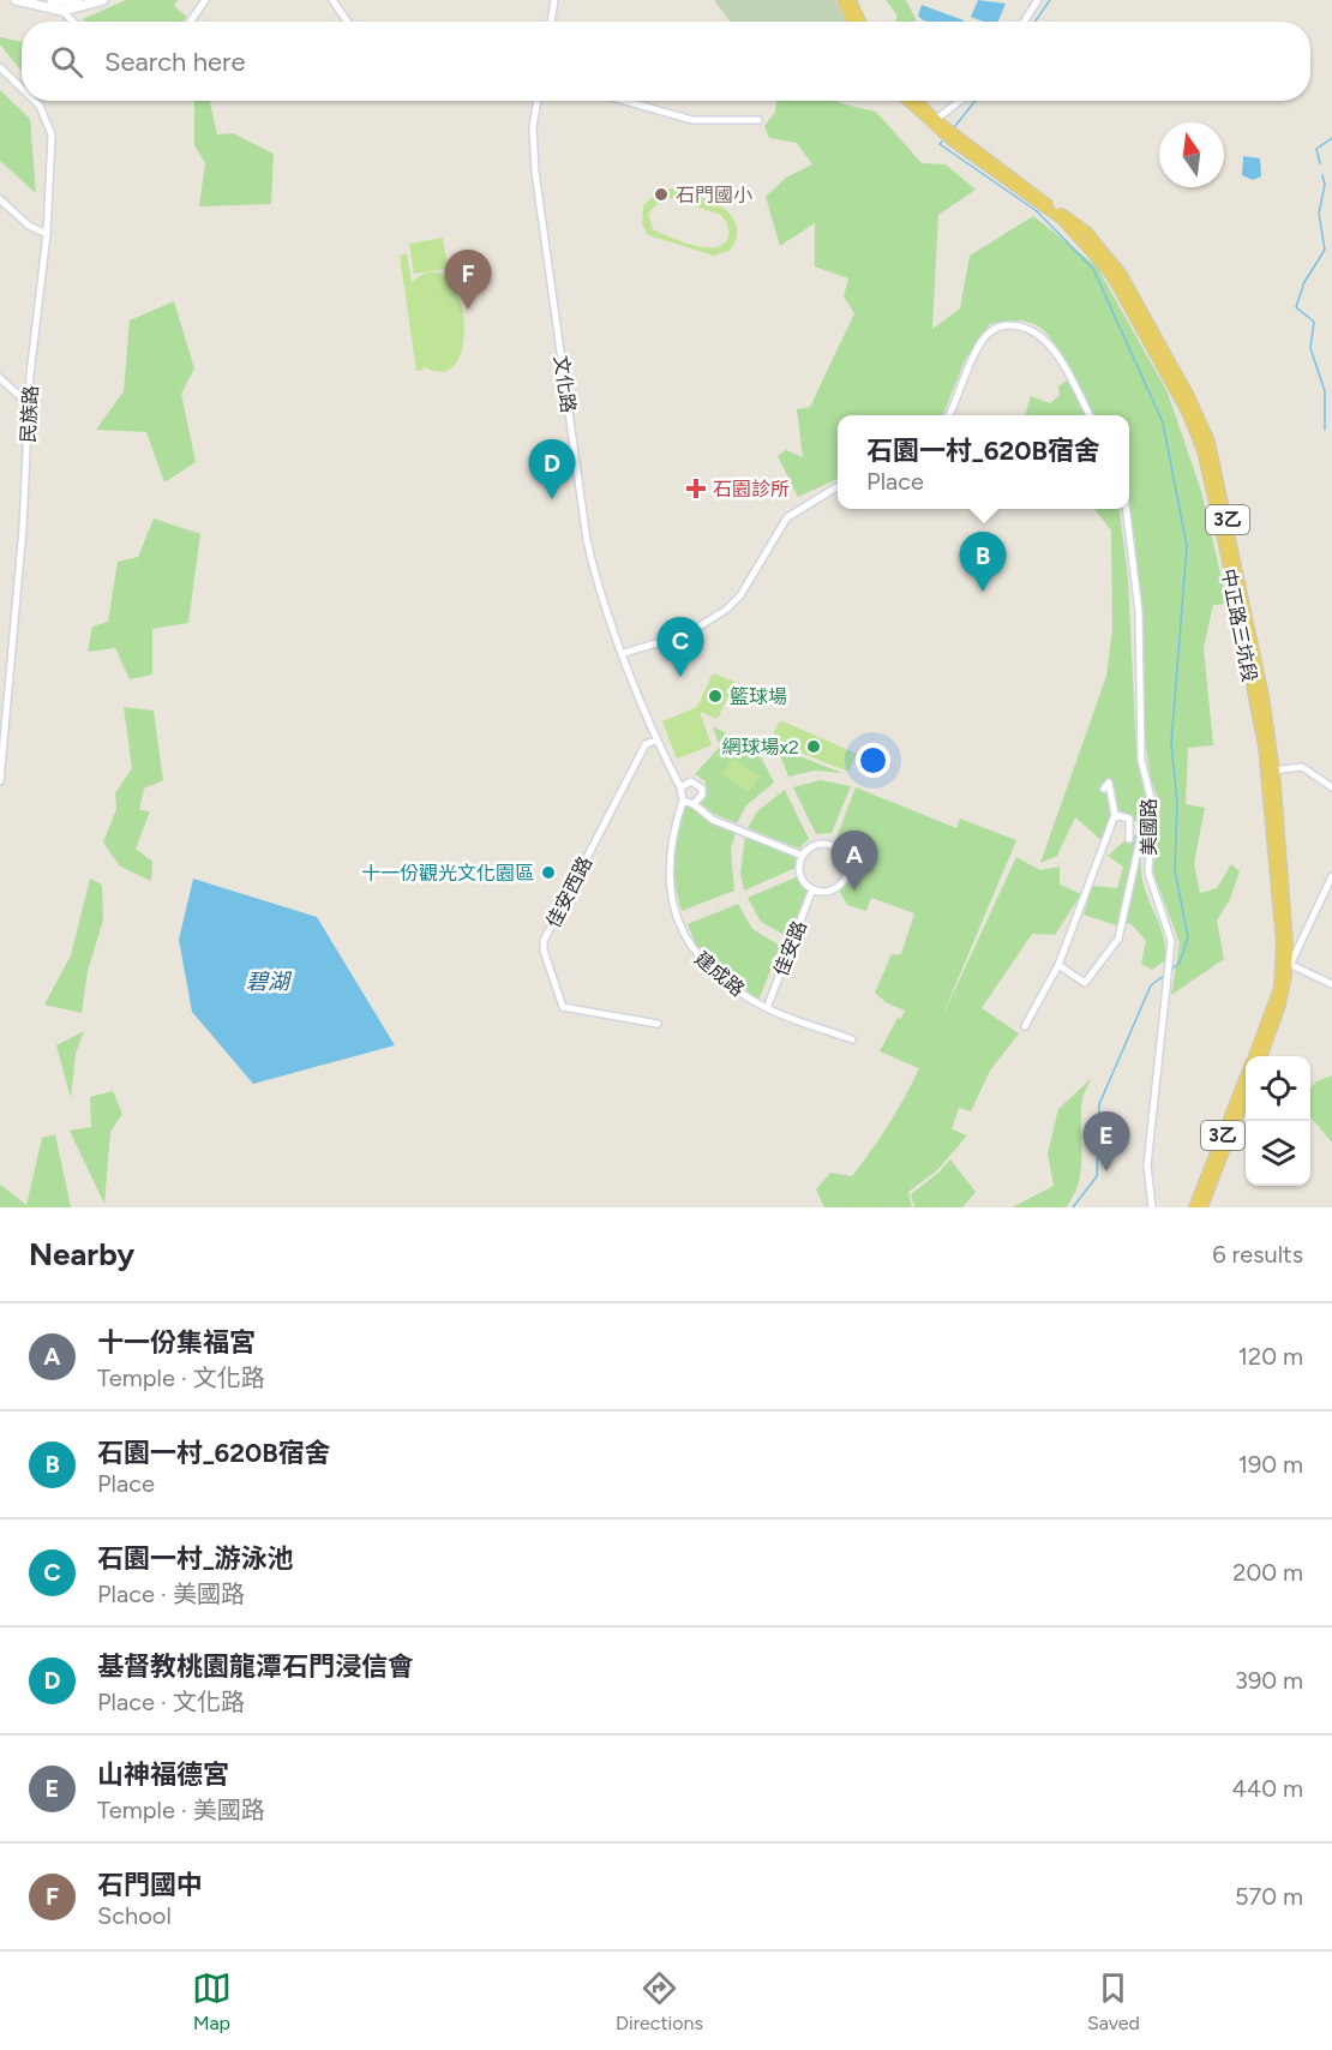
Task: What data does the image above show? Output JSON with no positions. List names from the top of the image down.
{
  "streets": {
    "main road": ["3乙", "中正路三坑段"],
    "street": [
      "文化路",
      "民族路",
      "美國路",
      "佳安西路",
      "佳安路",
      "建成路"
    ]
  },
  "crossings": [
    ["文化路", "佳安西路"],
    ["文化路", "建成路"],
    ["佳安路", "建成路"]
  ],
  "water": ["碧湖"],
  "places": {
    "other": [
      "石門國小",
      "籃球場",
      "網球場x2",
      "十一份觀光文化園區"
    ],
    "health": ["石園診所"]
  },
  "north": "top",
  "page": {
    "search": "Search here",
    "pins": [
      "F",
      "D",
      "B",
      "C",
      "A",
      "E"
    ],
    "popup": ["石園一村_620B宿舍", "Place"],
    "heading": ["Nearby", "6 results"],
    "list": [
      {
        "mark": "A",
        "name": "十一份集福宮",
        "note": "Temple · 文化路",
        "value": "120 m"
      },
      {
        "mark": "B",
        "name": "石園一村_620B宿舍",
        "note": "Place",
        "value": "190 m"
      },
      {
        "mark": "C",
        "name": "石園一村_游泳池",
        "note": "Place · 美國路",
        "value": "200 m"
      },
      {
        "mark": "D",
        "name": "基督教桃園龍潭石門浸信會",
        "note": "Place · 文化路",
        "value": "390 m"
      },
      {
        "mark": "E",
        "name": "山神福德宮",
        "note": "Temple · 美國路",
        "value": "440 m"
      },
      {
        "mark": "F",
        "name": "石門國中",
        "note": "School",
        "value": "570 m"
      }
    ],
    "nav": ["Map", "Directions", "Saved"]
  }
}
